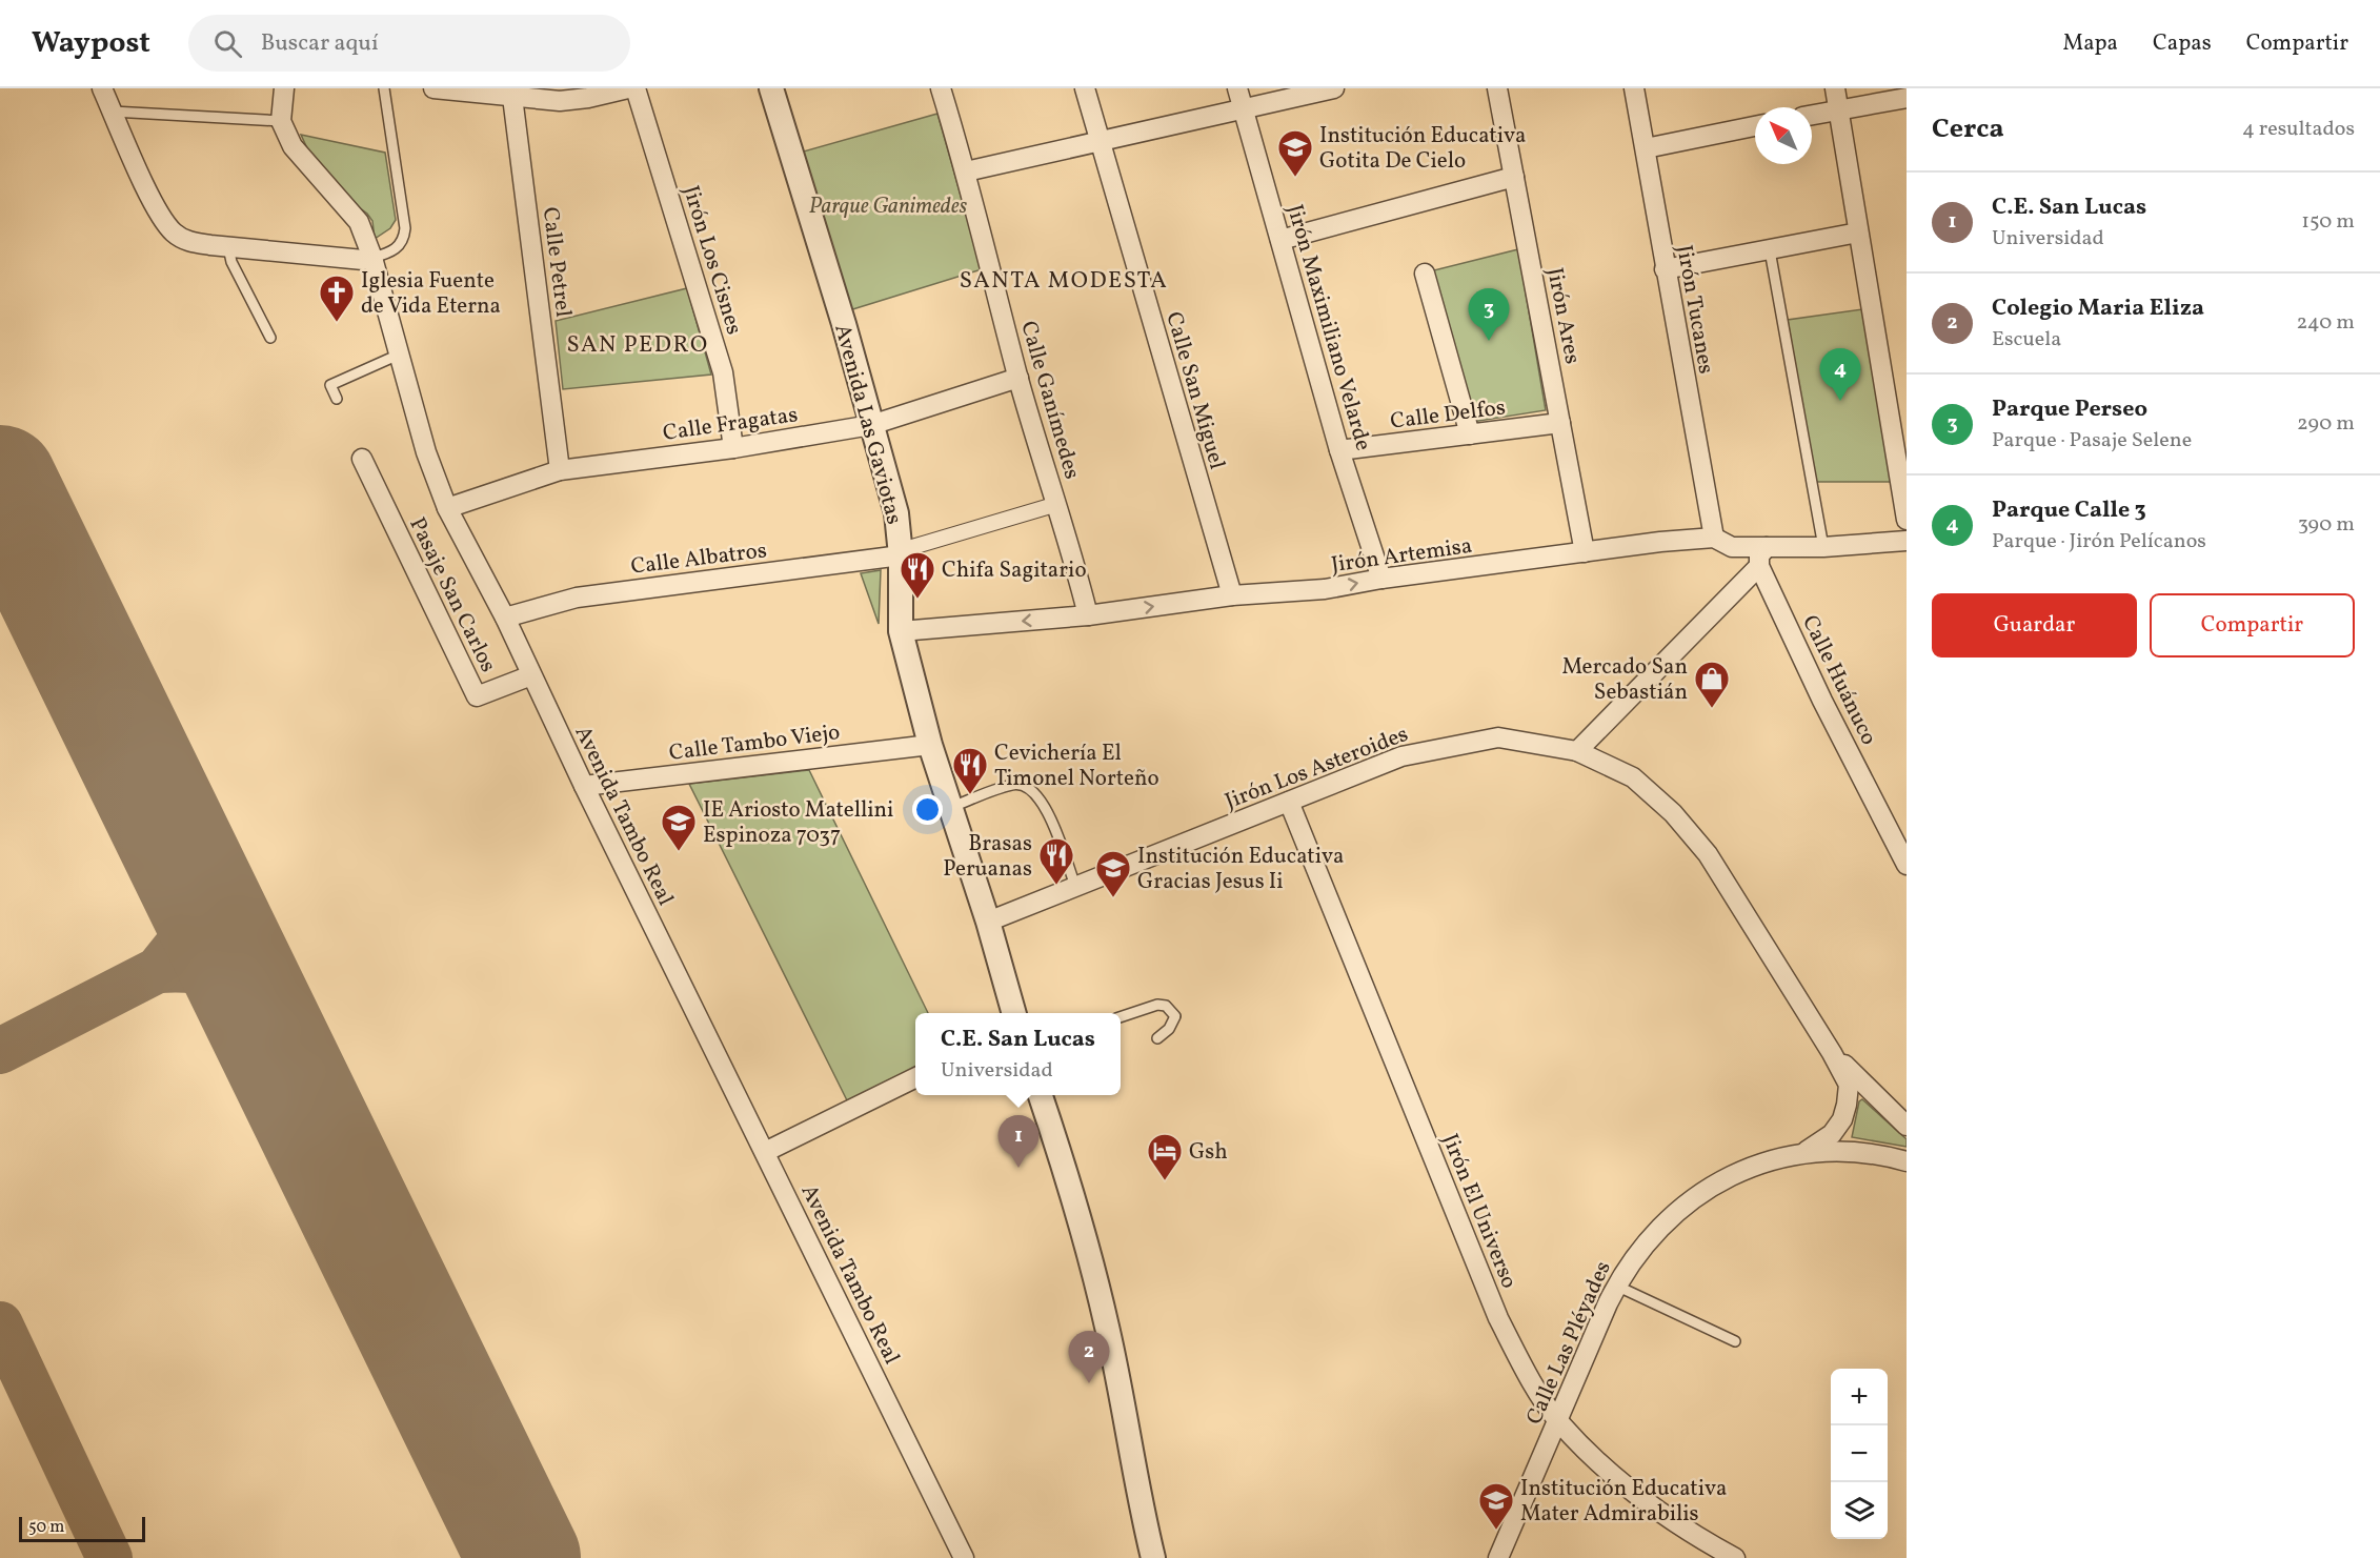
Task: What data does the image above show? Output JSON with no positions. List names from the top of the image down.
{
  "streets": {
    "street": [
      "Jirón Los Cisnes",
      "Calle Petrel",
      "Jirón Tucanes",
      "Jirón Ares",
      "Jirón Maximiliano Velarde",
      "Calle San Miguel",
      "Calle Ganímedes",
      "Calle Delfos",
      "Calle Fragatas",
      "Avenida Las Gaviotas",
      "Jirón Artemisa",
      "Calle Albatros",
      "Pasaje San Carlos",
      "Calle Huánuco",
      "Calle Tambo Viejo",
      "Jirón Los Asteroides",
      "Avenida Tambo Real",
      "Jirón El Universo",
      "Calle Las Pléyades"
    ]
  },
  "crossings": [
    ["Jirón Los Cisnes", "Calle Fragatas"],
    ["Calle Petrel", "Calle Fragatas"],
    ["Jirón Tucanes", "Jirón Artemisa"],
    ["Jirón Ares", "Calle Delfos"],
    ["Jirón Ares", "Jirón Artemisa"],
    ["Jirón Maximiliano Velarde", "Calle Delfos"],
    ["Jirón Maximiliano Velarde", "Jirón Artemisa"],
    ["Calle San Miguel", "Jirón Artemisa"],
    ["Calle Ganímedes", "Calle Fragatas"],
    ["Calle Ganímedes", "Jirón Artemisa"],
    ["Calle Fragatas", "Avenida Las Gaviotas"],
    ["Calle Fragatas", "Avenida Tambo Real"],
    ["Avenida Las Gaviotas", "Jirón Artemisa"],
    ["Avenida Las Gaviotas", "Calle Albatros"],
    ["Avenida Las Gaviotas", "Calle Tambo Viejo"],
    ["Avenida Las Gaviotas", "Jirón Los Asteroides"],
    ["Calle Albatros", "Avenida Tambo Real"],
    ["Pasaje San Carlos", "Avenida Tambo Real"],
    ["Calle Tambo Viejo", "Avenida Tambo Real"],
    ["Jirón Los Asteroides", "Jirón El Universo"],
    ["Jirón El Universo", "Calle Las Pléyades"]
  ],
  "districts": ["SANTA MODESTA", "SAN PEDRO"],
  "parks": ["Parque Ganimedes"],
  "places": {
    "school or university": [
      "Institución Educativa Gotita De Cielo",
      "IE Ariosto Matellini Espinoza 7037",
      "Institución Educativa Gracias Jesus Ii",
      "Institución Educativa Mater Admirabilis"
    ],
    "church": ["Iglesia Fuente de Vida Eterna"],
    "restaurant": ["Chifa Sagitario", "Cevichería El Timonel Norteño", "Brasas Peruanas"],
    "shop": ["Mercado San Sebastián"],
    "hotel": ["Gsh"]
  },
  "scale_bar": "50 m",
  "north": "top left",
  "page": {
    "header": "Waypost",
    "search": "Buscar aquí",
    "nav": ["Mapa", "Capas", "Compartir"],
    "heading": ["Cerca", "4 resultados"],
    "list": [
      {
        "mark": "1",
        "name": "C.E. San Lucas",
        "note": "Universidad",
        "value": "150 m"
      },
      {
        "mark": "2",
        "name": "Colegio Maria Eliza",
        "note": "Escuela",
        "value": "240 m"
      },
      {
        "mark": "3",
        "name": "Parque Perseo",
        "note": "Parque · Pasaje Selene",
        "value": "290 m"
      },
      {
        "mark": "4",
        "name": "Parque Calle 3",
        "note": "Parque · Jirón Pelícanos",
        "value": "390 m"
      }
    ],
    "pins": [
      "3",
      "4",
      "1",
      "2"
    ],
    "buttons": ["Guardar", "Compartir"],
    "popup": ["C.E. San Lucas", "Universidad"],
    "map_buttons": ["+", "−"],
    "scale": "50 m"
  }
}
